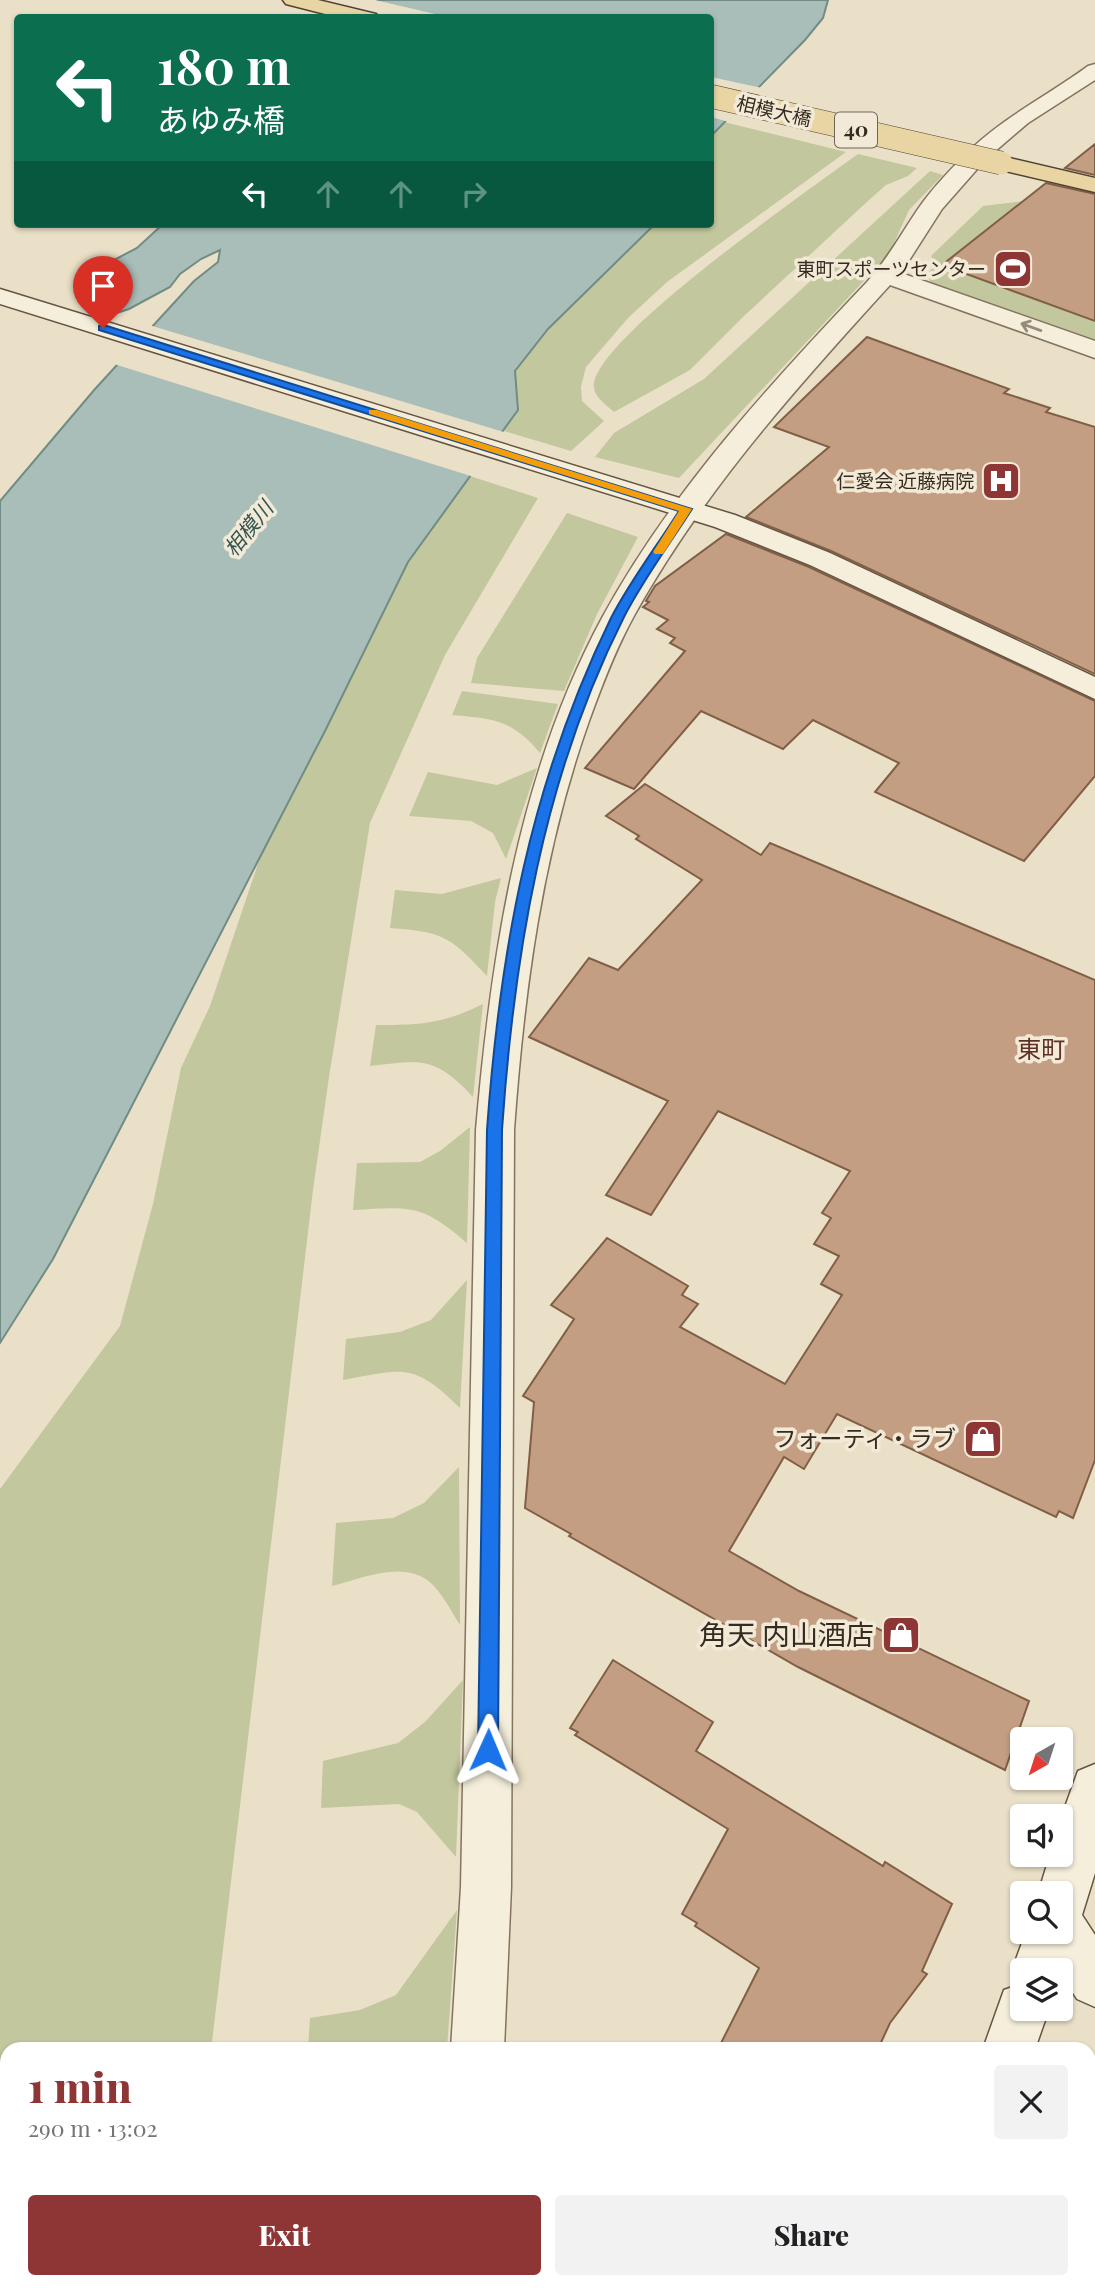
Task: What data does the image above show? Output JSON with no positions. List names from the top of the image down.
{
  "streets": {
    "main road": ["相模大橋", "40"]
  },
  "districts": ["東町"],
  "water": ["相模川"],
  "places": {
    "sports": ["東町スポーツセンター"],
    "hospital": ["仁愛会 近藤病院"],
    "shop": ["フォーティ・ラブ", "角天 内山酒店"]
  },
  "north": "bottom left",
  "page": {
    "turn": ["180 m", "あゆみ橋"],
    "heading": ["1 min", "290 m · 13:02"],
    "buttons": ["Exit", "Share"]
  }
}
